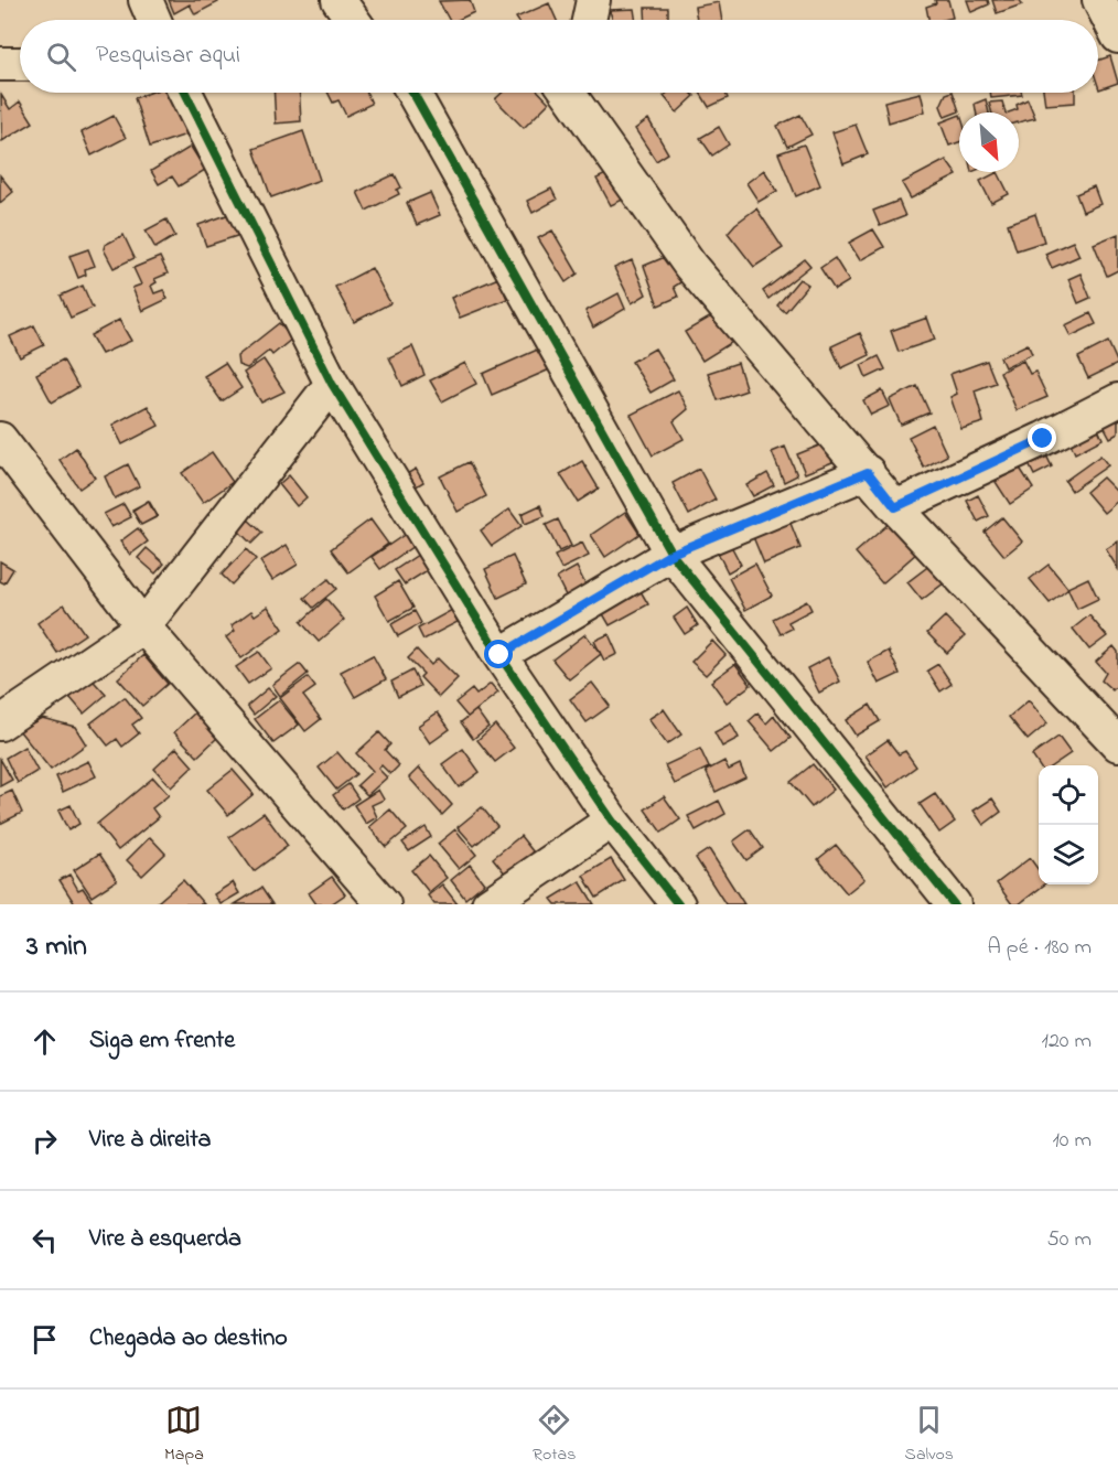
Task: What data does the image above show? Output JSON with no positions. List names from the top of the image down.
{
  "north": "bottom right",
  "page": {
    "search": "Pesquisar aqui",
    "heading": ["3 min", "A pé · 180 m"],
    "list": [
      ["Siga em frente", "120 m"],
      ["Vire à direita", "10 m"],
      ["Vire à esquerda", "50 m"],
      "Chegada ao destino"
    ],
    "nav": ["Mapa", "Rotas", "Salvos"]
  }
}
